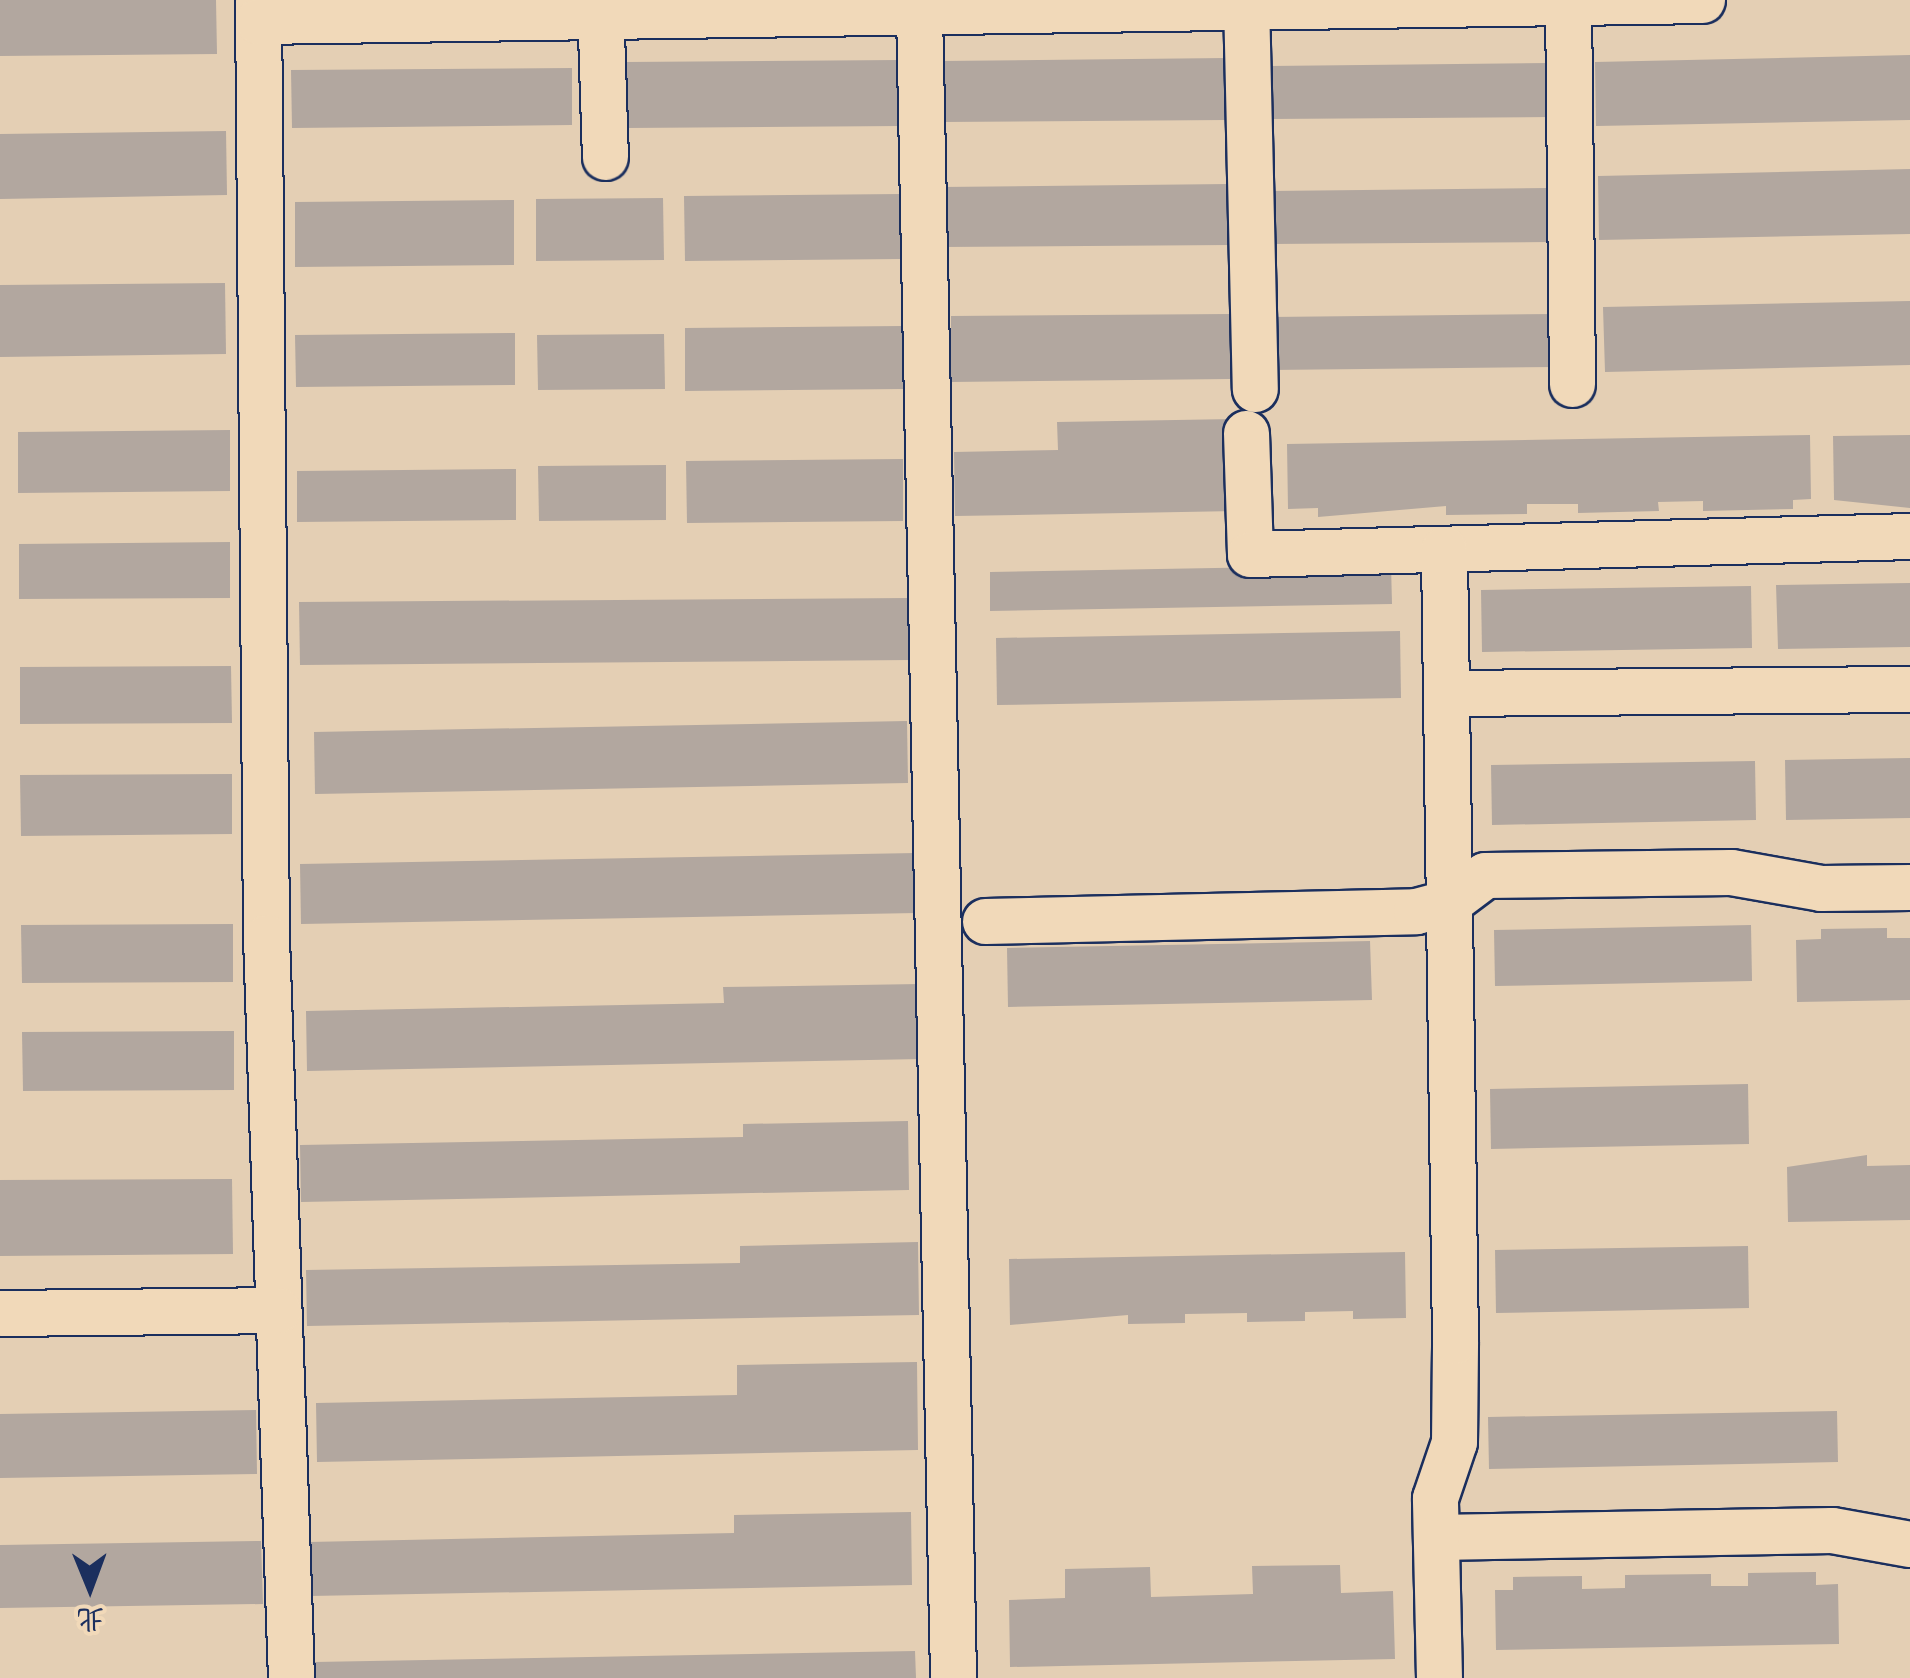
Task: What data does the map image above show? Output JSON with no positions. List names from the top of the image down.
{
  "north": "bottom"
}
